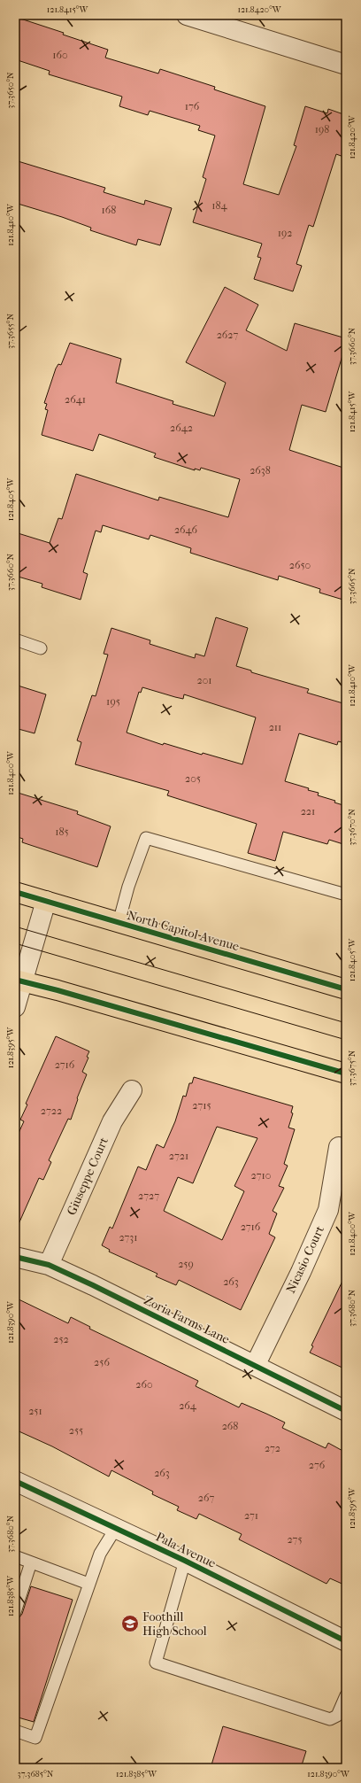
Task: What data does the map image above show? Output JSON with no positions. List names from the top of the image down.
{
  "streets": {
    "main road": ["North Capitol Avenue"],
    "street": [
      "Giuseppe Court",
      "Nicasio Court",
      "Zoria Farms Lane",
      "Pala Avenue"
    ]
  },
  "crossings": [
    ["Giuseppe Court", "Zoria Farms Lane"],
    ["Nicasio Court", "Zoria Farms Lane"]
  ],
  "places": {
    "school or university": ["Foothill High School"]
  },
  "house_numbers": [
    "160",
    "176",
    "198",
    "184",
    "168",
    "192",
    "2627",
    "2641",
    "2642",
    "2638",
    "2646",
    "2650",
    "201",
    "195",
    "211",
    "205",
    "221",
    "185",
    "2716",
    "2715",
    "2722",
    "2721",
    "2710",
    "2727",
    "2716",
    "2731",
    "259",
    "263",
    "252",
    "256",
    "260",
    "264",
    "251",
    "268",
    "255",
    "272",
    "276",
    "263",
    "267",
    "271",
    "275"
  ],
  "coordinates": [
    "121.8415°W",
    "121.8420°W",
    "37.3650°N",
    "121.8410°W",
    "37.3655°N",
    "37.3660°N",
    "121.8405°W",
    "37.3665°N",
    "121.8400°W",
    "37.3670°N",
    "121.8395°W",
    "37.3675°N",
    "37.3680°N",
    "121.8390°W",
    "121.8385°W",
    "37.3685°N"
  ]
}
